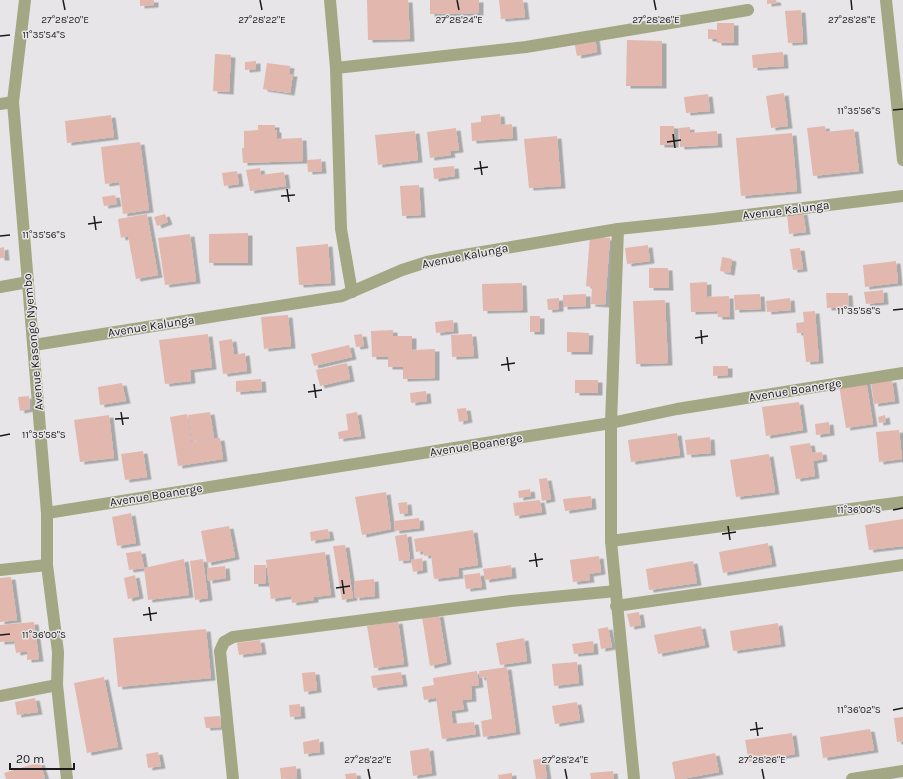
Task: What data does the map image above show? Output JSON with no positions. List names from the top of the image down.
{
  "streets": {
    "street": ["Avenue Kalunga", "Avenue Kasongo Nyembo", "Avenue Boanerge"]
  },
  "crossings": [
    ["Avenue Kalunga", "Avenue Kasongo Nyembo"],
    ["Avenue Kasongo Nyembo", "Avenue Boanerge"]
  ],
  "scale_bar": "20 m",
  "coordinates": [
    "27°28'20\"E",
    "27°28'22\"E",
    "27°28'24\"E",
    "27°28'26\"E",
    "27°28'28\"E",
    "11°35'54\"S",
    "11°35'56\"S",
    "11°35'58\"S",
    "11°36'00\"S",
    "11°36'02\"S"
  ]
}
